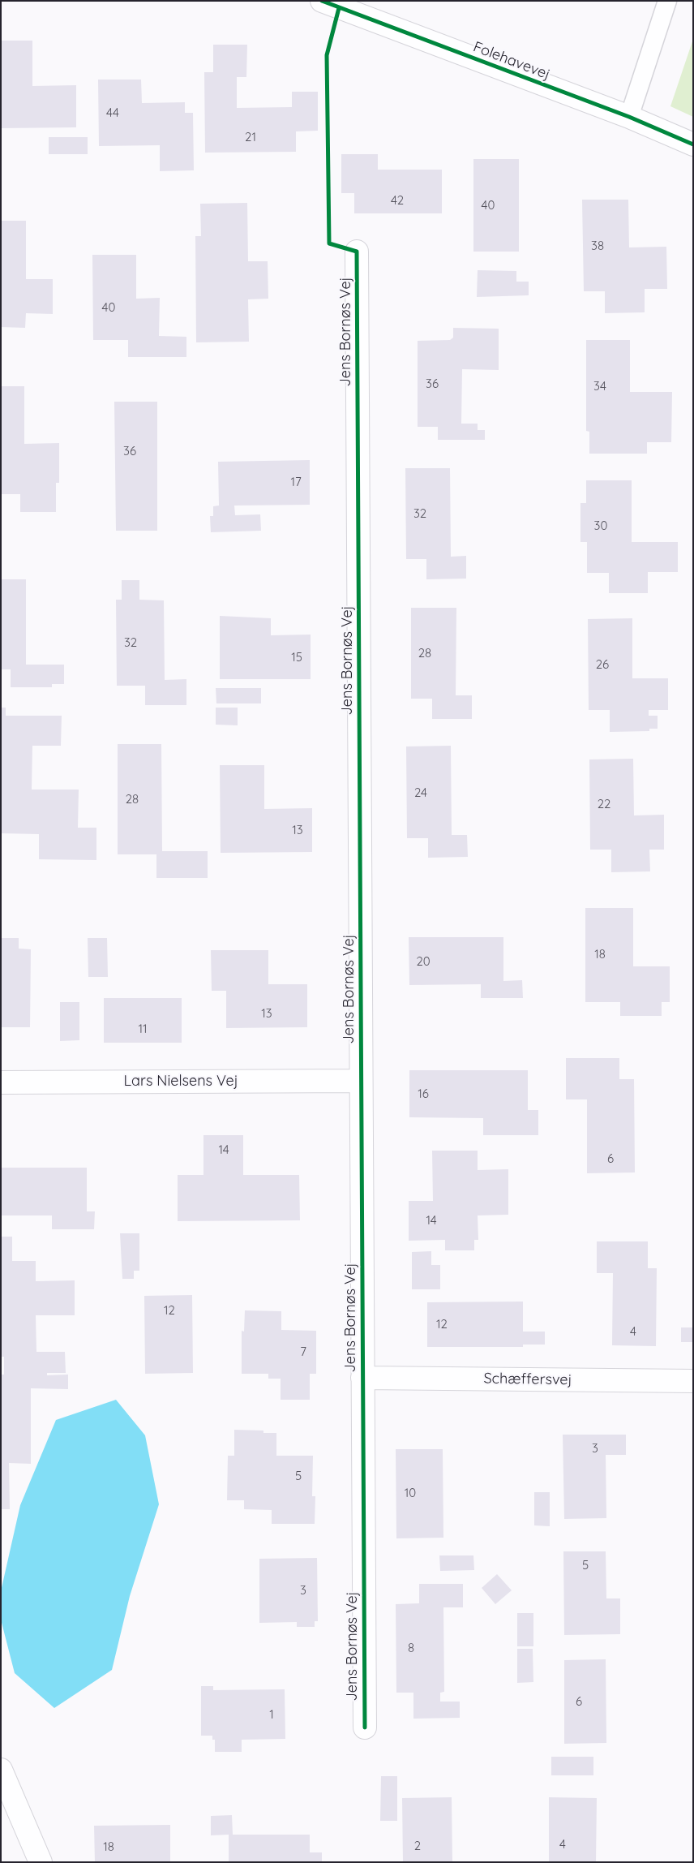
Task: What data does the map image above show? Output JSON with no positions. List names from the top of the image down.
{
  "streets": {
    "street": [
      "Folehavevej",
      "Jens Bornøs Vej",
      "Lars Nielsens Vej",
      "Schæffersvej"
    ]
  },
  "crossings": [
    ["Jens Bornøs Vej", "Lars Nielsens Vej"],
    ["Jens Bornøs Vej", "Schæffersvej"]
  ],
  "house_numbers": [
    "44",
    "21",
    "42",
    "40",
    "38",
    "40",
    "36",
    "34",
    "36",
    "17",
    "32",
    "30",
    "32",
    "28",
    "15",
    "26",
    "24",
    "28",
    "22",
    "13",
    "18",
    "20",
    "13",
    "11",
    "16",
    "14",
    "6",
    "14",
    "12",
    "12",
    "4",
    "7",
    "3",
    "5",
    "10",
    "5",
    "3",
    "8",
    "6",
    "1",
    "4",
    "2",
    "18"
  ]
}
